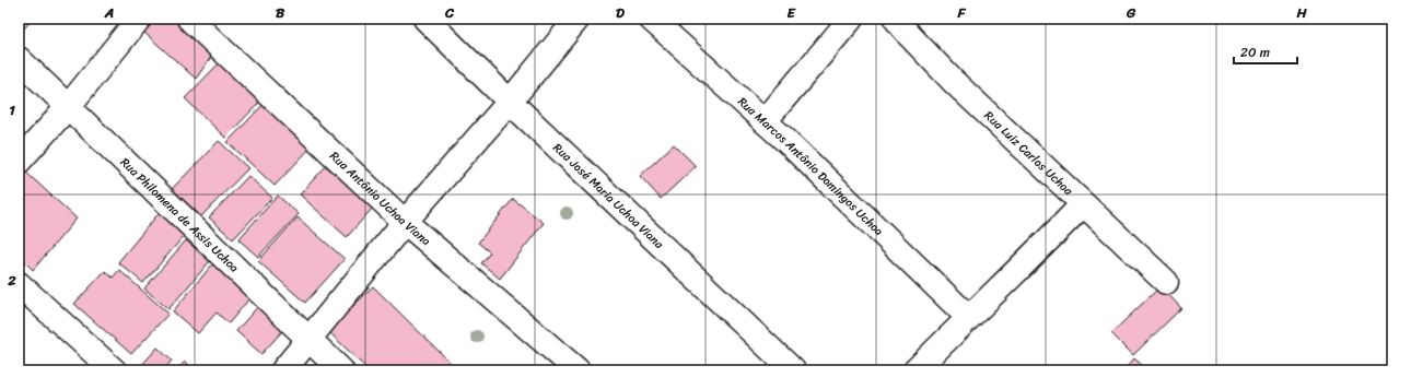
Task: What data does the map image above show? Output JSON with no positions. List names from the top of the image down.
{
  "streets": {
    "street": [
      "Rua Luiz Carlos Uchoa",
      "Rua Marcos Antônio Domingos Uchoa",
      "Rua José Maria Uchoa Viana",
      "Rua Antônio Uchoa Viana",
      "Rua Philomena de Assis Uchoa"
    ]
  },
  "scale_bar": "20 m",
  "grid": {
    "columns": [
      "A",
      "B",
      "C",
      "D",
      "E",
      "F",
      "G",
      "H"
    ],
    "rows": ["1", "2"]
  }
}
